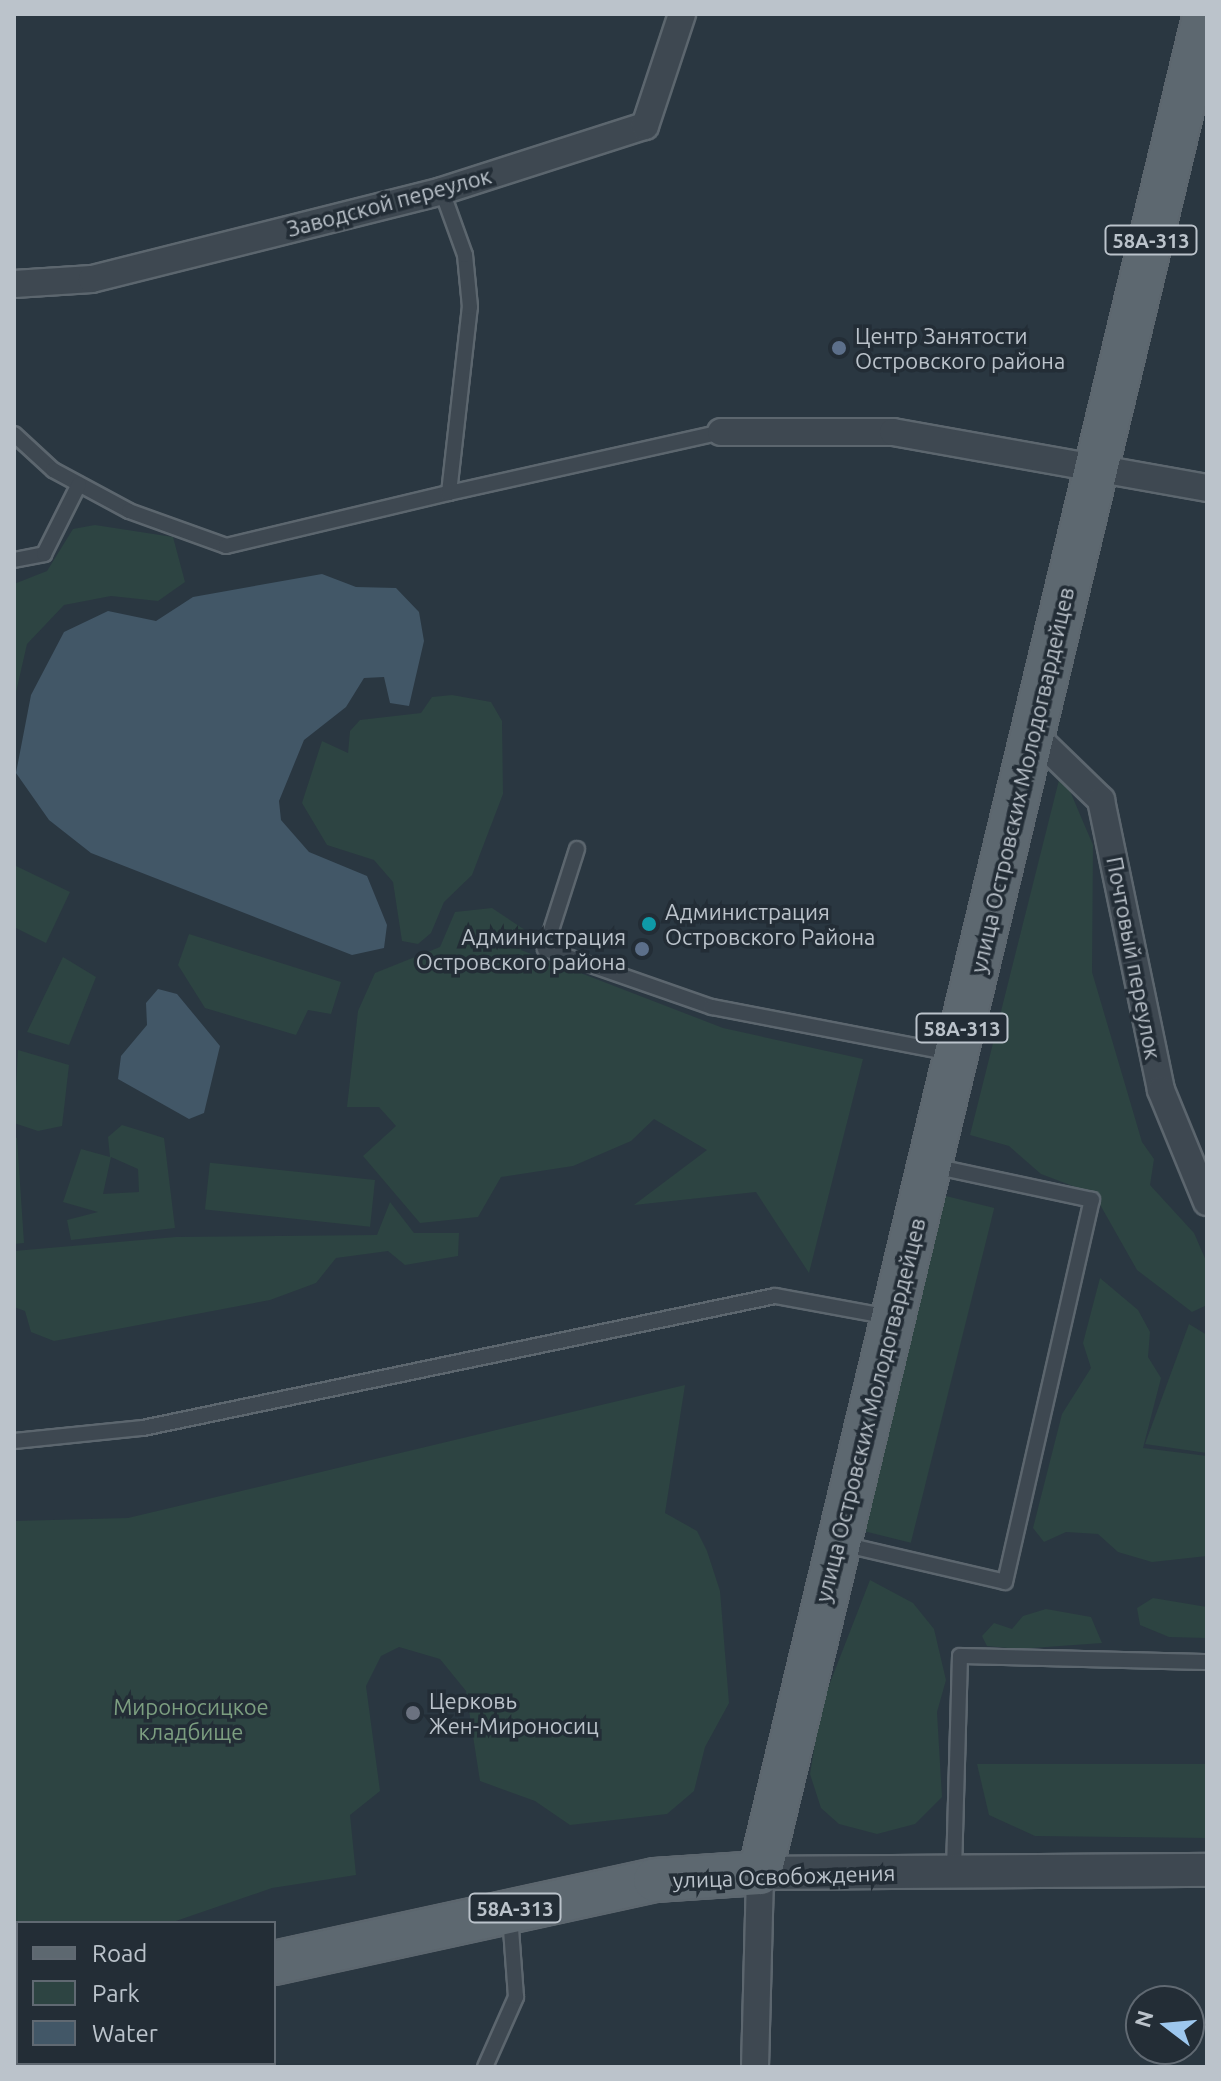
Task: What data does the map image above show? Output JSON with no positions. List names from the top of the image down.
{
  "streets": {
    "main road": ["58А-313", "улица Островских Молодогвардейцев", "улица Освобождения"],
    "street": ["Заводской переулок", "Почтовый переулок"]
  },
  "crossings": [
    ["улица Островских Молодогвардейцев", "Почтовый переулок"],
    ["улица Островских Молодогвардейцев", "улица Освобождения"]
  ],
  "parks": ["Мироносицкое кладбище"],
  "places": [
    "Центр Занятости Островского района",
    "Администрация Островского Района",
    "Администрация Островского района",
    "Церковь Жен-Мироносиц"
  ],
  "legend": ["Road", "Park", "Water"],
  "north": "left"
}
